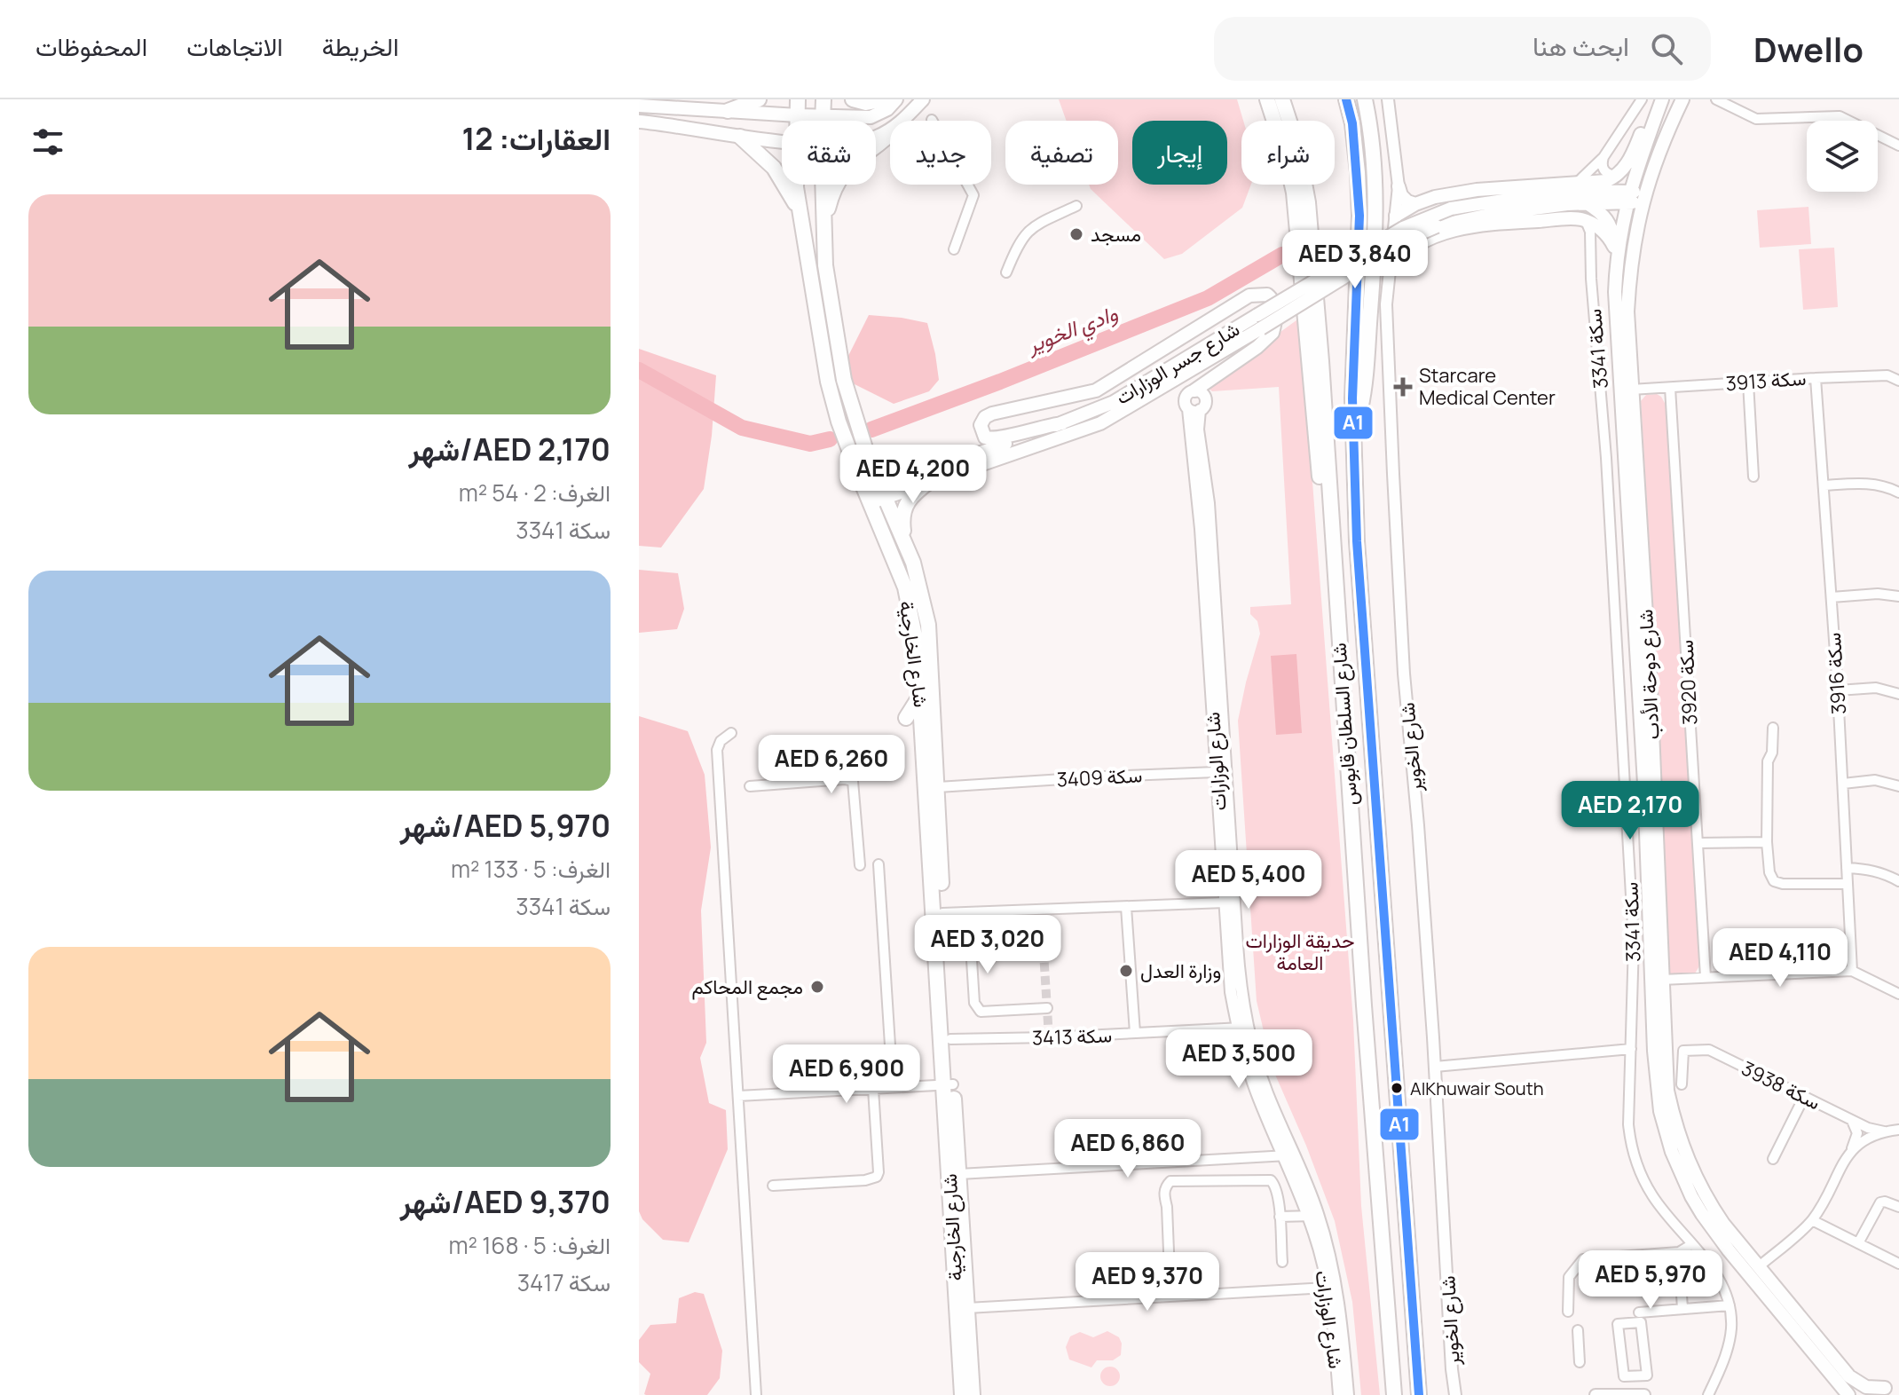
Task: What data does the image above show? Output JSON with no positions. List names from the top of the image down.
{
  "streets": {
    "main road": [
      "شارع جسر الوزارات",
      "شارع الخارجية",
      "شارع دوحة الأدب",
      "شارع السلطان قابوس"
    ],
    "street": [
      "سكة 3341",
      "سكة 3913",
      "سكة 3916",
      "سكة 3920",
      "شارع الخوير",
      "شارع الوزارات",
      "سكة 3409",
      "سكة 3413",
      "سكة 3938"
    ]
  },
  "crossings": [
    ["شارع جسر الوزارات", "شارع الخارجية"],
    ["شارع جسر الوزارات", "شارع دوحة الأدب"],
    ["سكة 3913", "سكة 3916"],
    ["سكة 3913", "شارع دوحة الأدب"],
    ["سكة 3913", "سكة 3920"],
    ["شارع الخارجية", "سكة 3409"],
    ["شارع الخارجية", "سكة 3413"],
    ["شارع الوزارات", "سكة 3409"],
    ["شارع الوزارات", "سكة 3413"]
  ],
  "water": ["وادي الخوير"],
  "parks": ["حديقة الوزارات العامة"],
  "places": {
    "other": [
      "مسجد",
      "وزارة العدل",
      "مجمع المحاكم",
      "AlKhuwair South"
    ],
    "health": ["Starcare Medical Center"]
  },
  "lines": ["transit line A1"],
  "page": {
    "header": "Dwello",
    "search": "ابحث هنا",
    "nav": ["الخريطة", "الاتجاهات", "المحفوظات"],
    "heading": "العقارات: 12",
    "chip": [
      "شراء",
      "إيجار",
      "تصفية",
      "جديد",
      "شقة"
    ],
    "list": [
      {
        "name": "AED 2,170/شهر",
        "note": "الغرف: 2 · 54 m² · سكة 3341"
      },
      {
        "name": "AED 5,970/شهر",
        "note": "الغرف: 5 · 133 m² · سكة 3341"
      },
      {
        "name": "AED 9,370/شهر",
        "note": "الغرف: 5 · 168 m² · سكة 3417"
      }
    ],
    "price": [
      "AED 3,840",
      "AED 4,200",
      "AED 6,260",
      "AED 2,170",
      "AED 5,400",
      "AED 3,020",
      "AED 4,110",
      "AED 3,500",
      "AED 6,900",
      "AED 6,860",
      "AED 5,970",
      "AED 9,370"
    ]
  }
}
